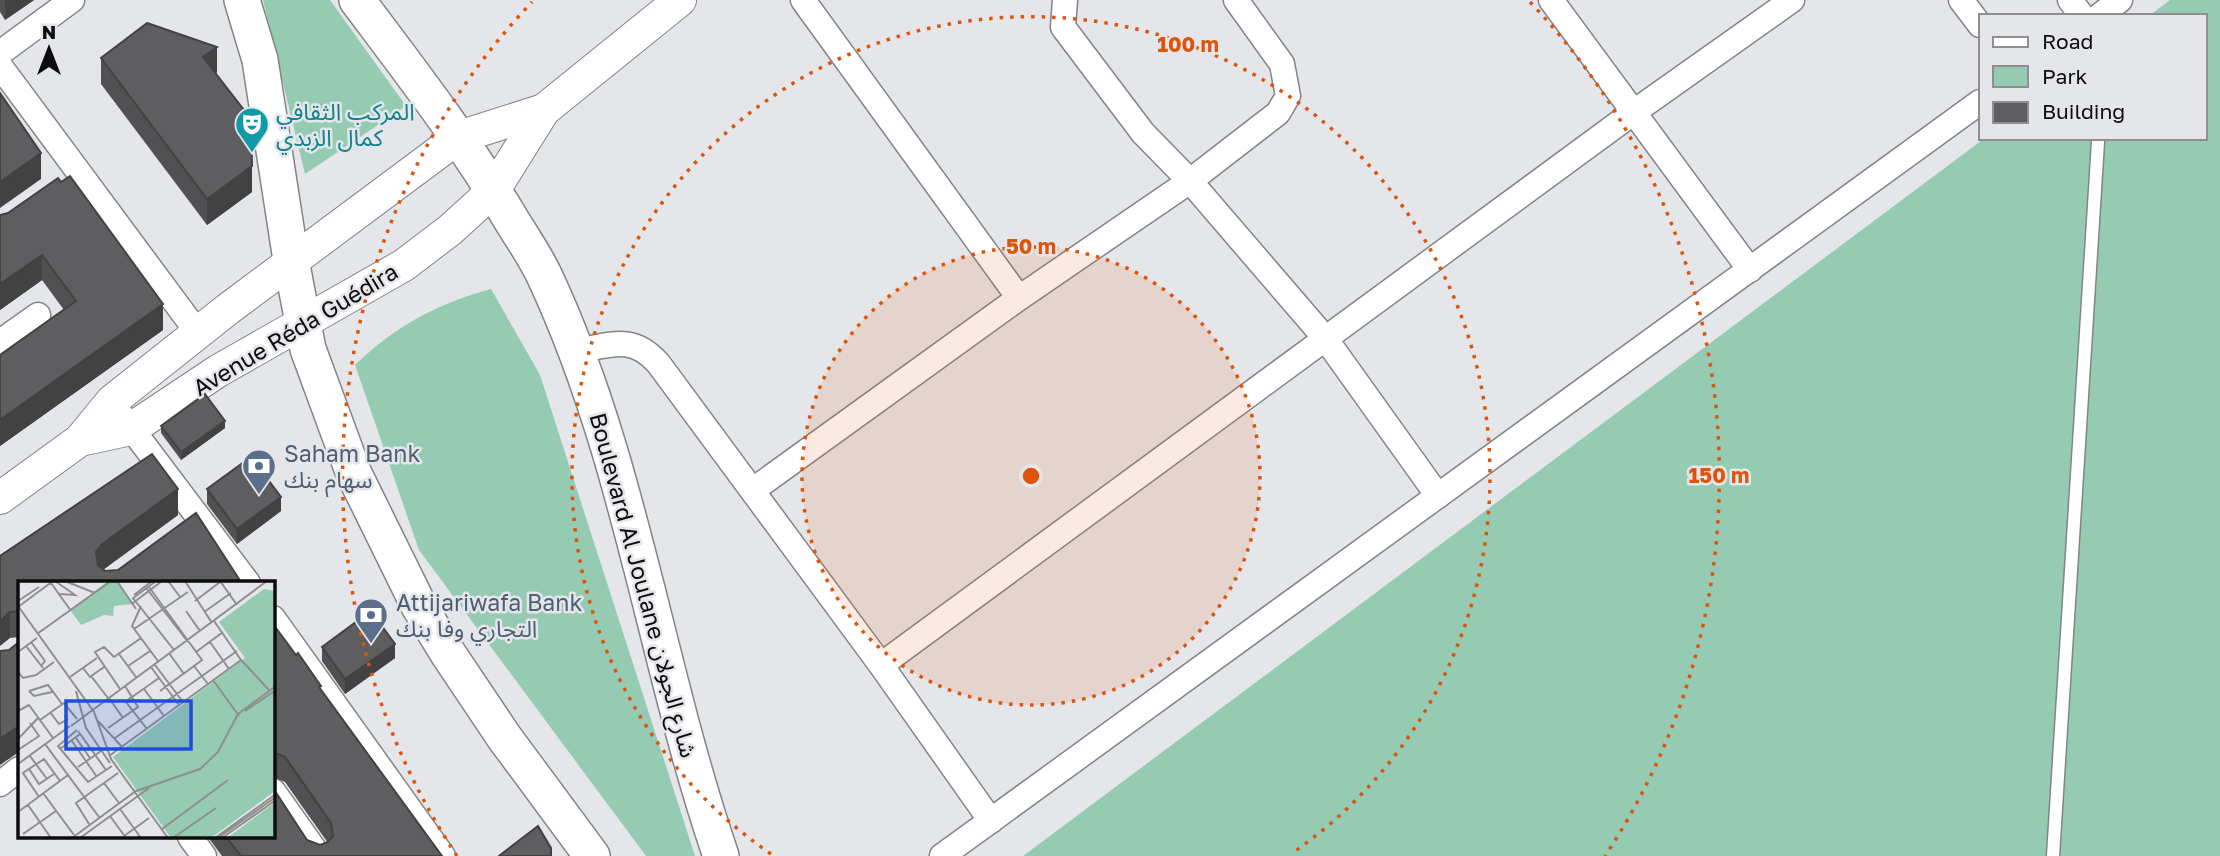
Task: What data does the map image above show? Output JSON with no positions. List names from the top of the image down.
{
  "streets": {
    "main road": ["Boulevard Al Joulane شارع الجولان"],
    "street": ["Avenue Réda Guédira"]
  },
  "crossings": [
    ["Avenue Réda Guédira", "Boulevard Al Joulane شارع الجولان"]
  ],
  "places": {
    "theatre": ["المركب الثقافي كمال الزبدي"],
    "bank": ["Saham Bank سهام بنك", "Attijariwafa Bank التجاري وفا بنك"]
  },
  "legend": ["Road", "Park", "Building"],
  "north": "top",
  "rings": ["100 m", "50 m", "150 m"]
}
